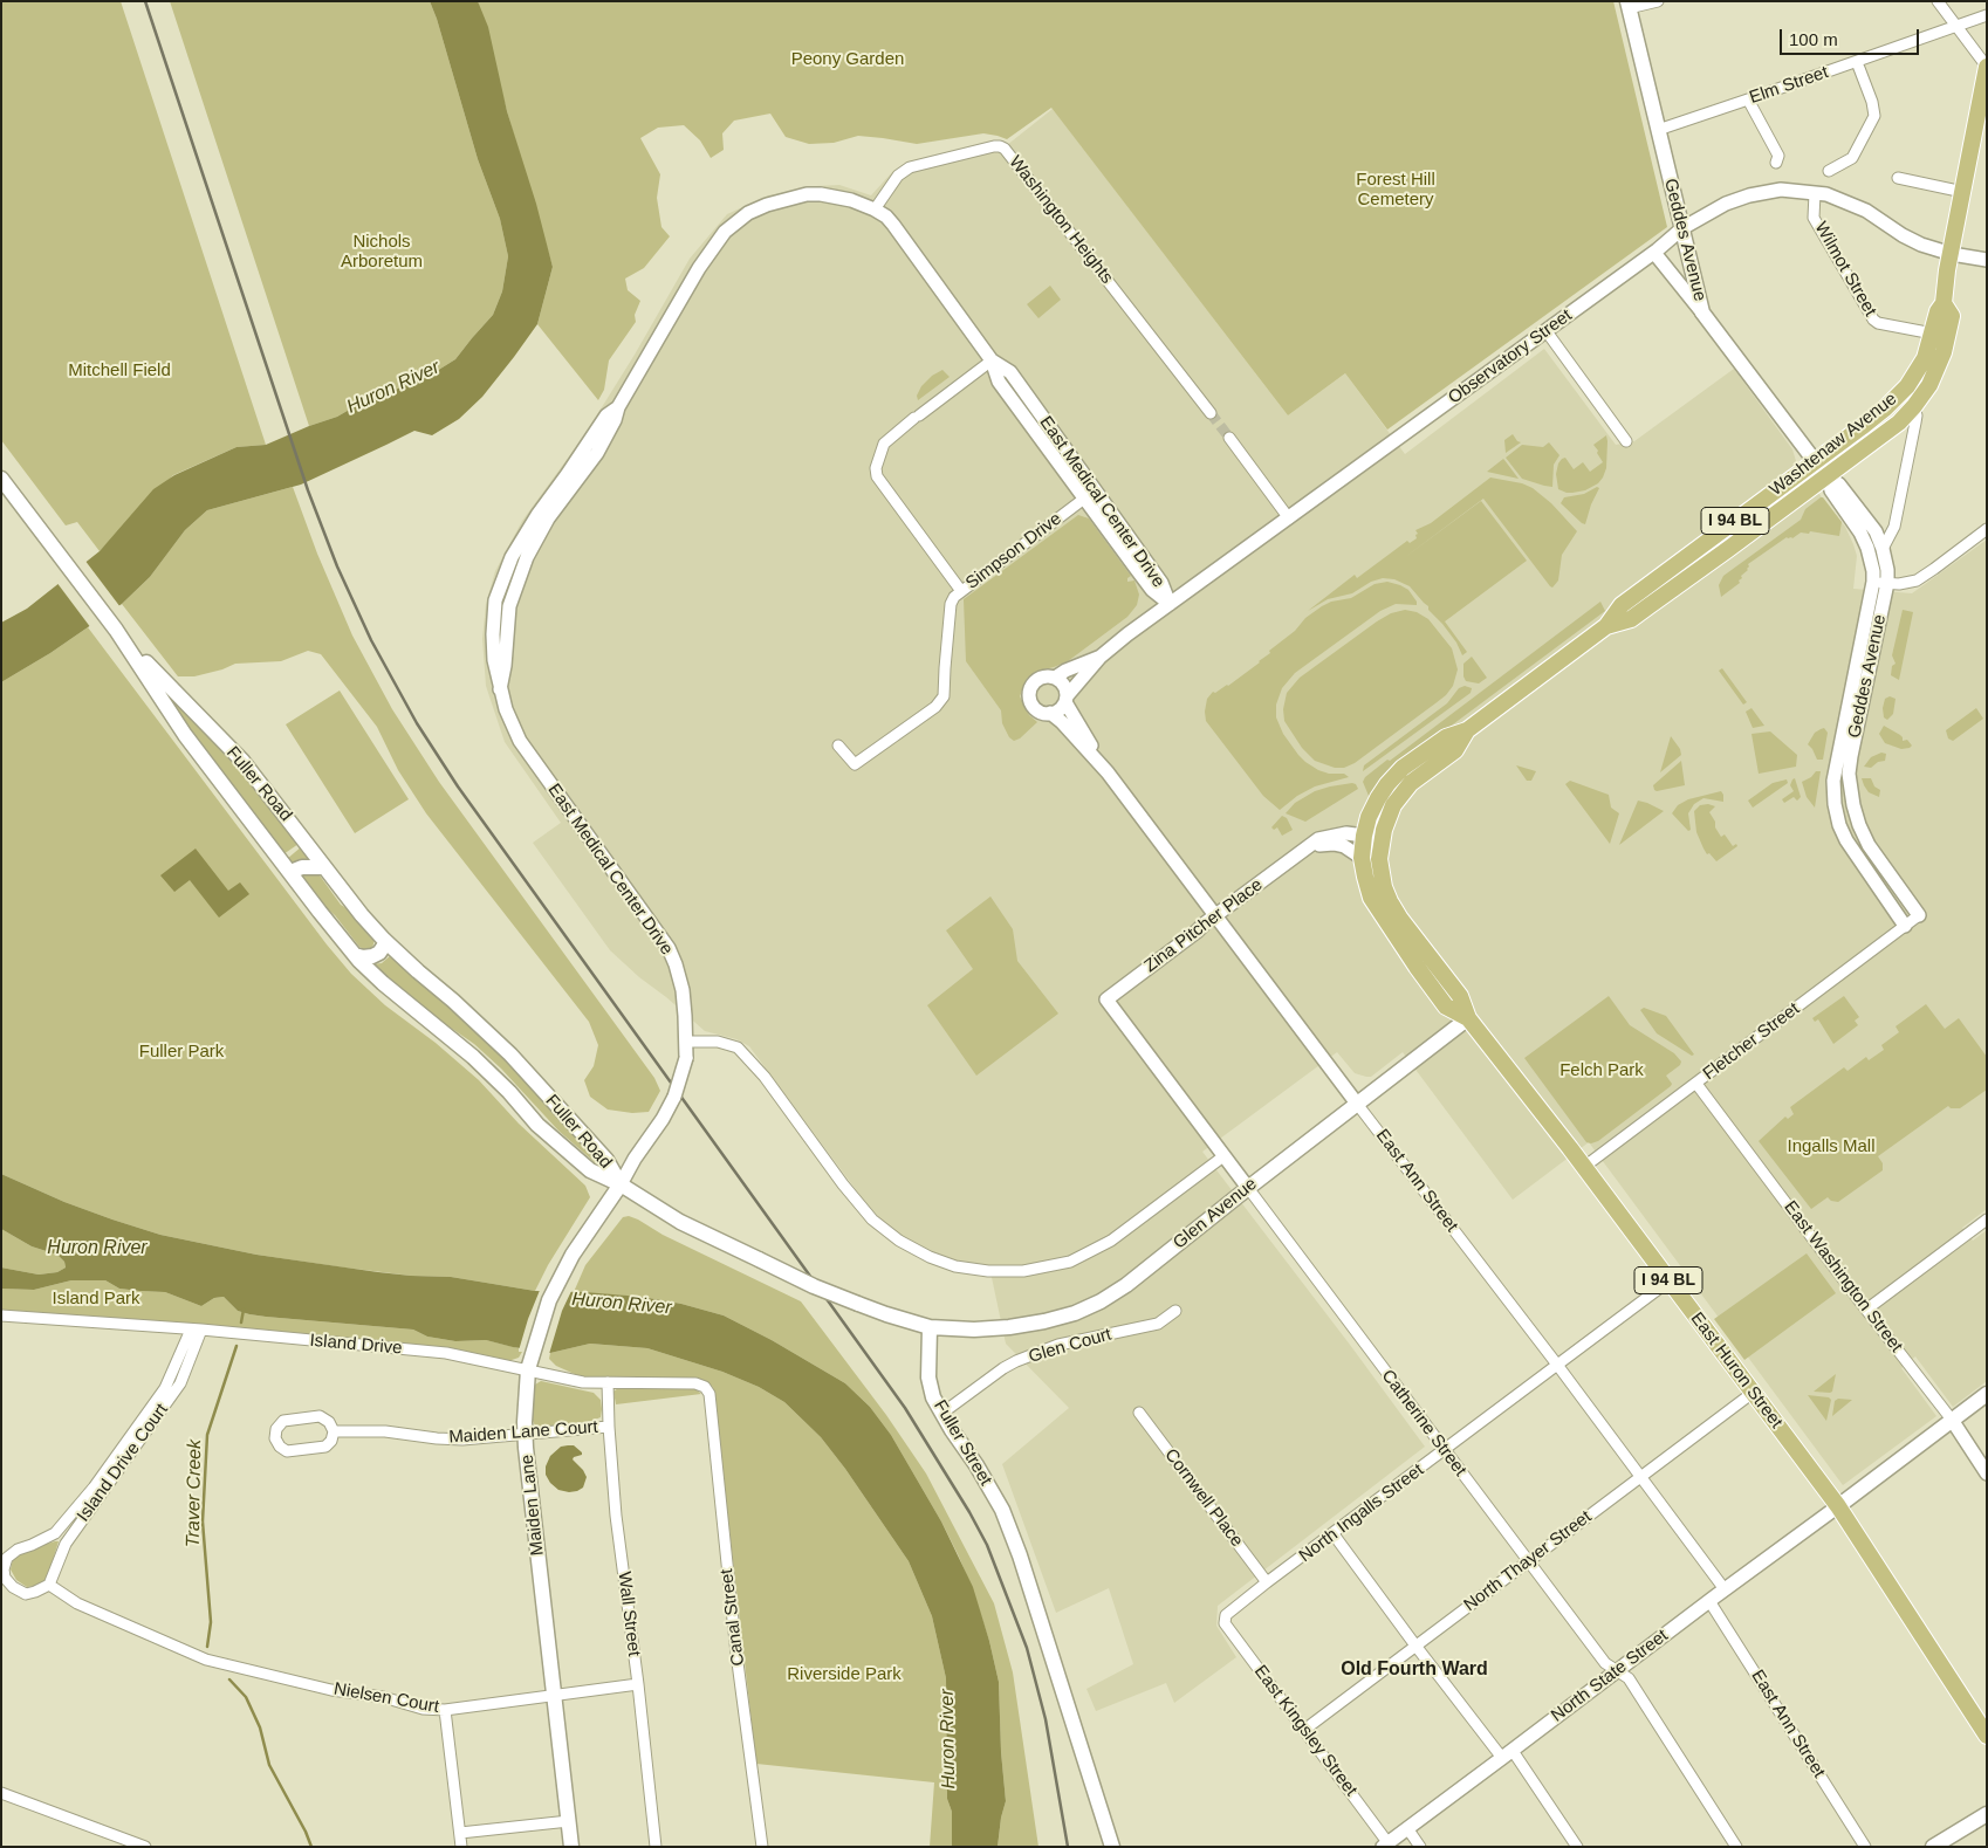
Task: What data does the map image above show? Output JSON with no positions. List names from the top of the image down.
{
  "streets": {
    "main road": [
      "Geddes Avenue",
      "Washtenaw Avenue",
      "I 94 BL",
      "Fuller Road",
      "Glen Avenue",
      "East Huron Street",
      "Fuller Street",
      "Maiden Lane"
    ],
    "street": [
      "Elm Street",
      "Washington Heights",
      "Wilmot Street",
      "Observatory Street",
      "East Medical Center Drive",
      "Simpson Drive",
      "Zina Pitcher Place",
      "Fletcher Street",
      "East Ann Street",
      "East Washington Street",
      "Island Drive",
      "Glen Court",
      "Catherine Street",
      "Maiden Lane Court",
      "Island Drive Court",
      "Cornwell Place",
      "North Ingalls Street",
      "North Thayer Street",
      "Wall Street",
      "Canal Street",
      "North State Street",
      "Nielsen Court",
      "East Kingsley Street"
    ]
  },
  "crossings": [
    ["Elm Street", "Geddes Avenue"],
    ["Washington Heights", "East Medical Center Drive"],
    ["Geddes Avenue", "Observatory Street"],
    ["Geddes Avenue", "Washtenaw Avenue"],
    ["Geddes Avenue", "Fletcher Street"],
    ["Wilmot Street", "Observatory Street"],
    ["Wilmot Street", "Washtenaw Avenue"],
    ["Observatory Street", "Washtenaw Avenue"],
    ["Observatory Street", "East Medical Center Drive"],
    ["Observatory Street", "East Ann Street"],
    ["Washtenaw Avenue", "Zina Pitcher Place"],
    ["Washtenaw Avenue", "East Huron Street"],
    ["East Medical Center Drive", "Simpson Drive"],
    ["East Medical Center Drive", "Fuller Road"],
    ["East Medical Center Drive", "Maiden Lane"],
    ["Fuller Road", "Maiden Lane"],
    ["Zina Pitcher Place", "East Ann Street"],
    ["Zina Pitcher Place", "East Huron Street"],
    ["Zina Pitcher Place", "Catherine Street"],
    ["Fletcher Street", "East Washington Street"],
    ["Fletcher Street", "East Huron Street"],
    ["East Ann Street", "Glen Avenue"],
    ["East Ann Street", "North Ingalls Street"],
    ["East Ann Street", "North Thayer Street"],
    ["East Ann Street", "North State Street"],
    ["Glen Avenue", "East Huron Street"],
    ["Glen Avenue", "Catherine Street"],
    ["Glen Avenue", "Fuller Street"],
    ["Island Drive", "Island Drive Court"],
    ["Island Drive", "Maiden Lane"],
    ["Island Drive", "Wall Street"],
    ["Island Drive", "Canal Street"],
    ["Glen Court", "Fuller Street"],
    ["East Huron Street", "North Ingalls Street"],
    ["East Huron Street", "North Thayer Street"],
    ["East Huron Street", "North State Street"],
    ["Catherine Street", "North Ingalls Street"],
    ["Catherine Street", "North Thayer Street"],
    ["Catherine Street", "North State Street"],
    ["Maiden Lane Court", "Maiden Lane"],
    ["Maiden Lane Court", "Wall Street"],
    ["Island Drive Court", "Nielsen Court"],
    ["Cornwell Place", "North Ingalls Street"],
    ["Maiden Lane", "Nielsen Court"],
    ["North Ingalls Street", "East Kingsley Street"],
    ["North Thayer Street", "East Kingsley Street"],
    ["Wall Street", "Nielsen Court"],
    ["North State Street", "East Kingsley Street"]
  ],
  "districts": ["Old Fourth Ward"],
  "water": ["Huron River", "Traver Creek"],
  "parks": [
    "Peony Garden",
    "Forest Hill Cemetery",
    "Nichols Arboretum",
    "Mitchell Field",
    "Fuller Park",
    "Felch Park",
    "Ingalls Mall",
    "Island Park",
    "Riverside Park"
  ],
  "scale_bar": "100 m"
}
